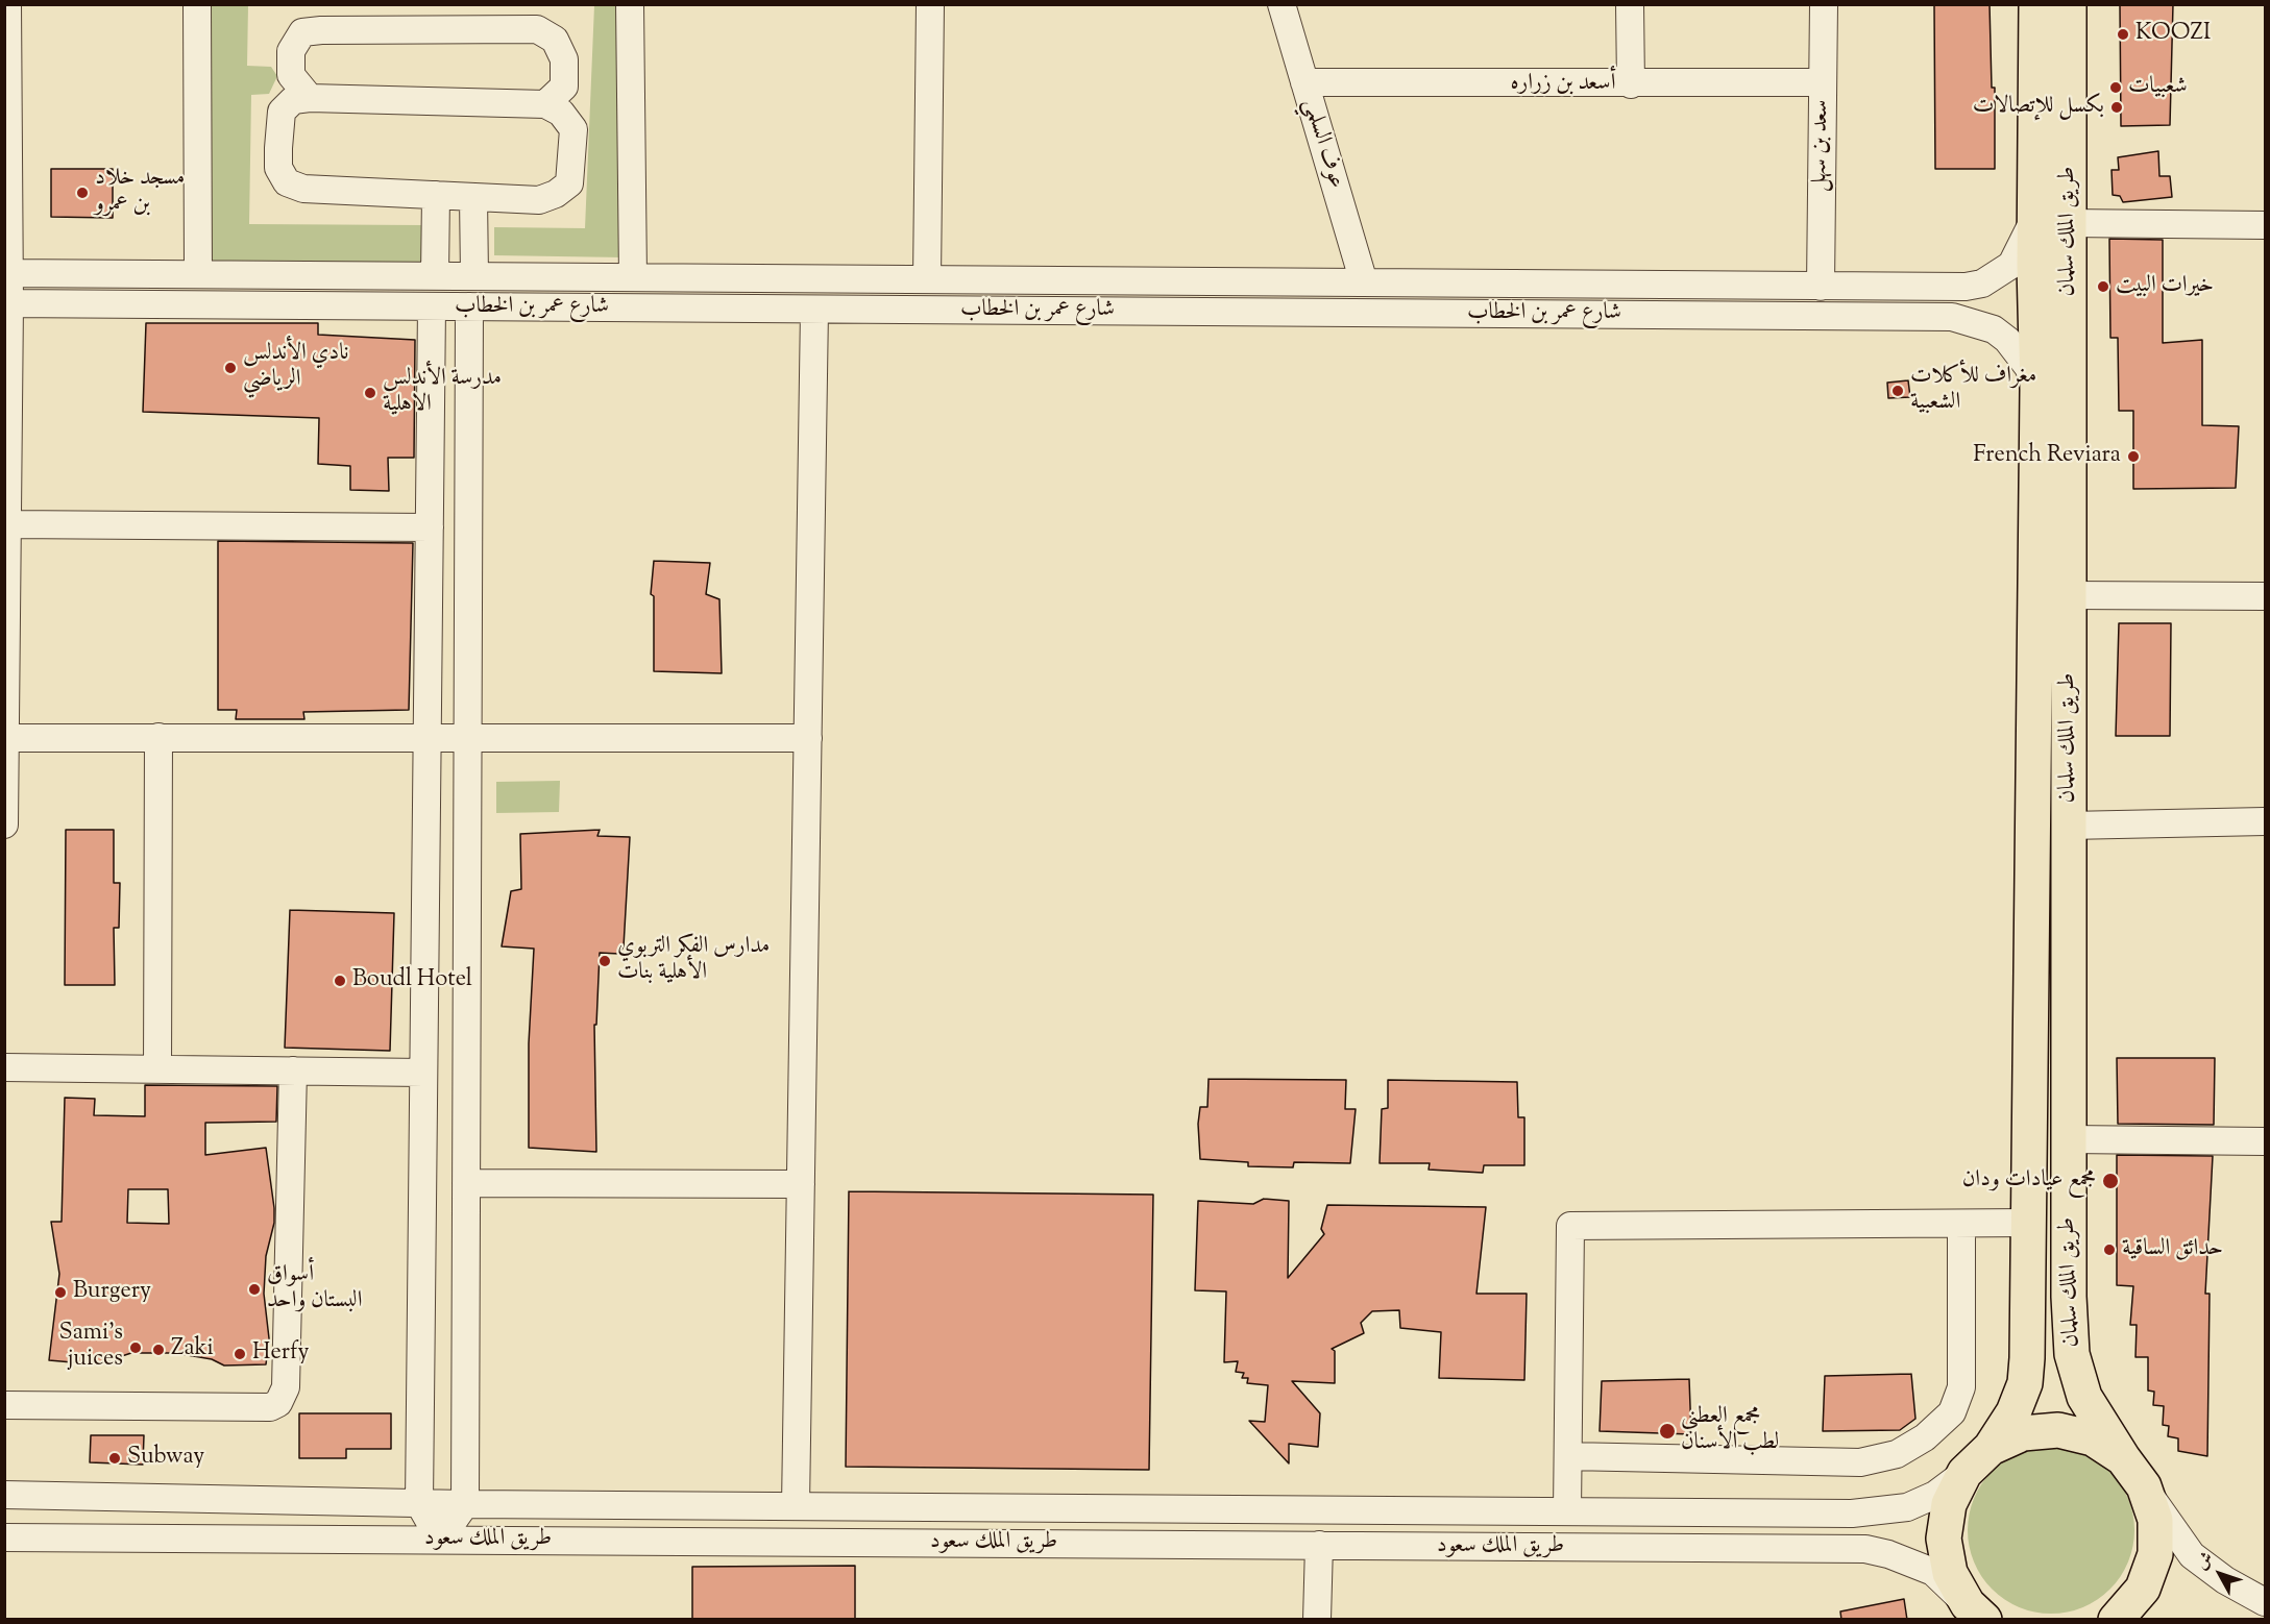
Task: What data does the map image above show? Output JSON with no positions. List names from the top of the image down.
{
  "streets": {
    "main road": ["طريق الملك سلمان"],
    "street": [
      "أسعد بن زراره",
      "عوف السلمي",
      "سعد بن سهل",
      "شارع عمر بن الخطاب",
      "طريق الملك سعود"
    ]
  },
  "crossings": [
    ["أسعد بن زراره", "عوف السلمي"],
    ["أسعد بن زراره", "سعد بن سهل"],
    ["عوف السلمي", "شارع عمر بن الخطاب"],
    ["سعد بن سهل", "شارع عمر بن الخطاب"],
    ["طريق الملك سلمان", "شارع عمر بن الخطاب"]
  ],
  "places": [
    "KOOZI",
    "شعبيات",
    "بكسل للإتصالات",
    "مسجد خلاد بن عمرو",
    "خيرات البيت",
    "نادي الأندلس الرياضي",
    "مغراف للأكلات الشعبية",
    "مدرسة الأندلس الاهلية",
    "French Reviara",
    "مدارس الفكر التربوي الأهلية بنات",
    "Boudl Hotel",
    "مجمع عيادات ودان",
    "حدائق الساقية",
    "أسواق البستان واحد",
    "Burgery",
    "Sami's juices",
    "Zaki",
    "Herfy",
    "مجمع العطني لطب الأسنان",
    "Subway"
  ],
  "north": "top left"
}
